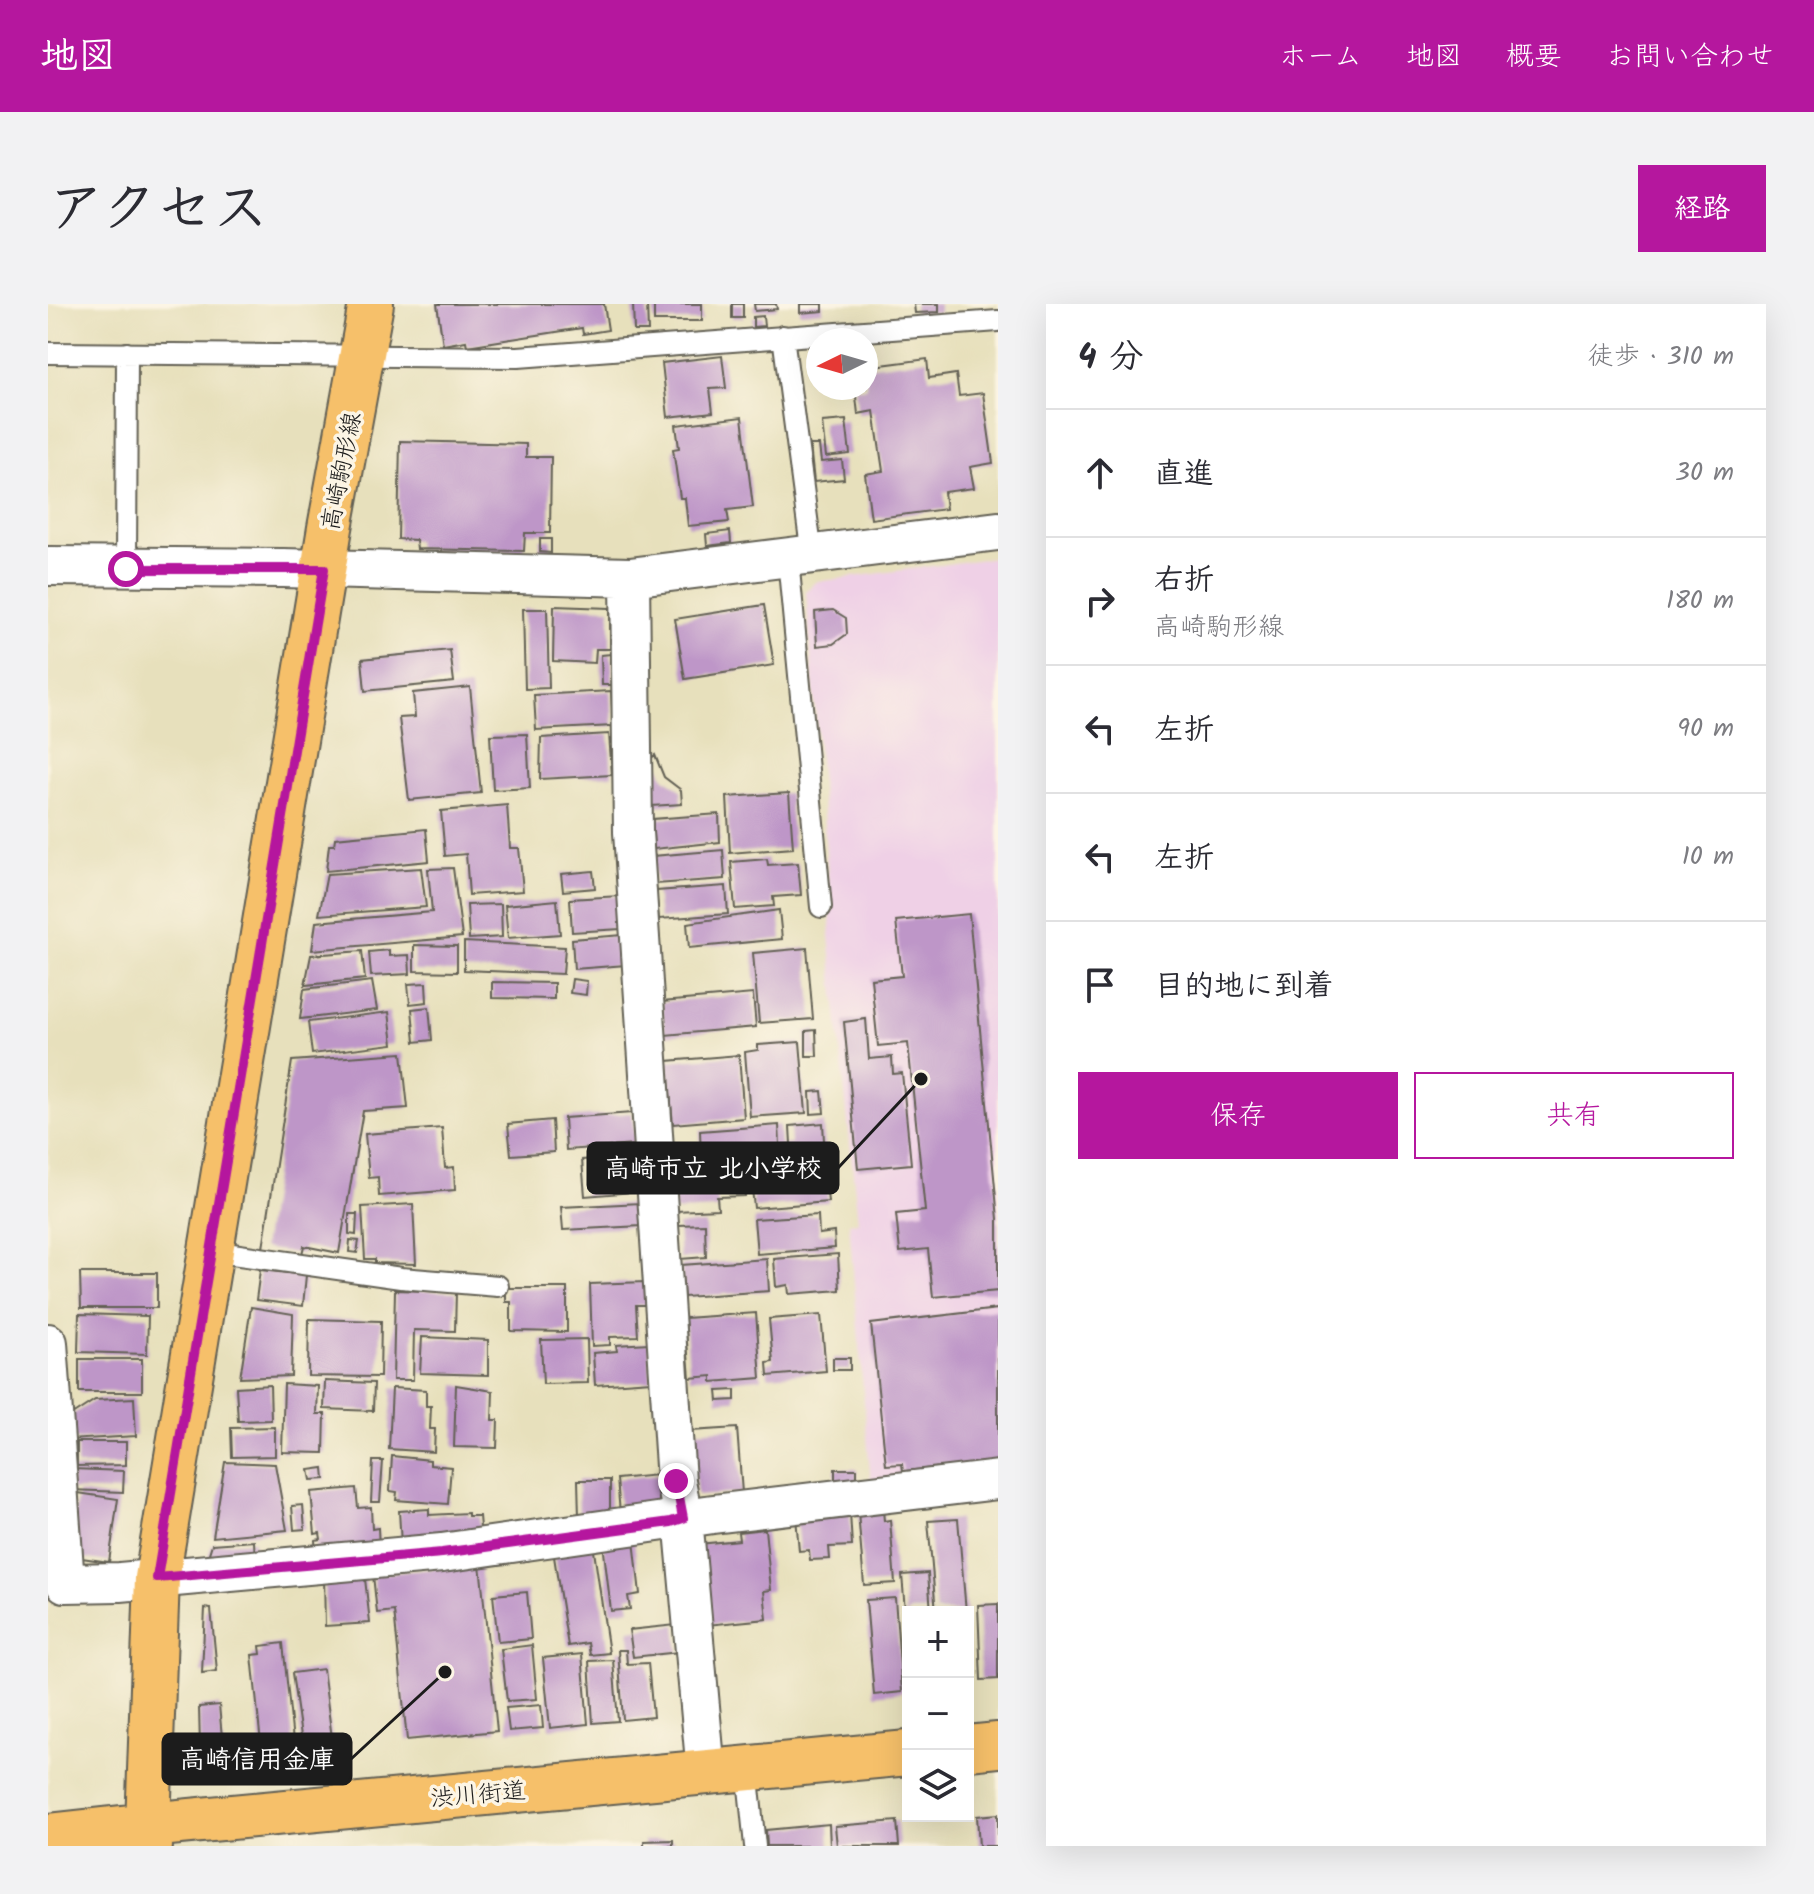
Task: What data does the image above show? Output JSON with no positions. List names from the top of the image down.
{
  "streets": {
    "main road": ["高崎駒形線", "渋川街道"]
  },
  "crossings": [
    ["高崎駒形線", "渋川街道"]
  ],
  "places": ["高崎市立 北小学校", "高崎信用金庫"],
  "north": "left",
  "page": {
    "header": "地図",
    "nav": [
      "ホーム",
      "地図",
      "概要",
      "お問い合わせ"
    ],
    "title": "アクセス",
    "buttons": [
      "経路",
      ["保存", "共有"]
    ],
    "heading": ["4 分", "徒歩 · 310 m"],
    "list": [
      ["直進", "30 m"],
      ["右折", "高崎駒形線", "180 m"],
      ["左折", "90 m"],
      ["左折", "10 m"],
      "目的地に到着"
    ],
    "map_buttons": ["+", "−"]
  }
}
